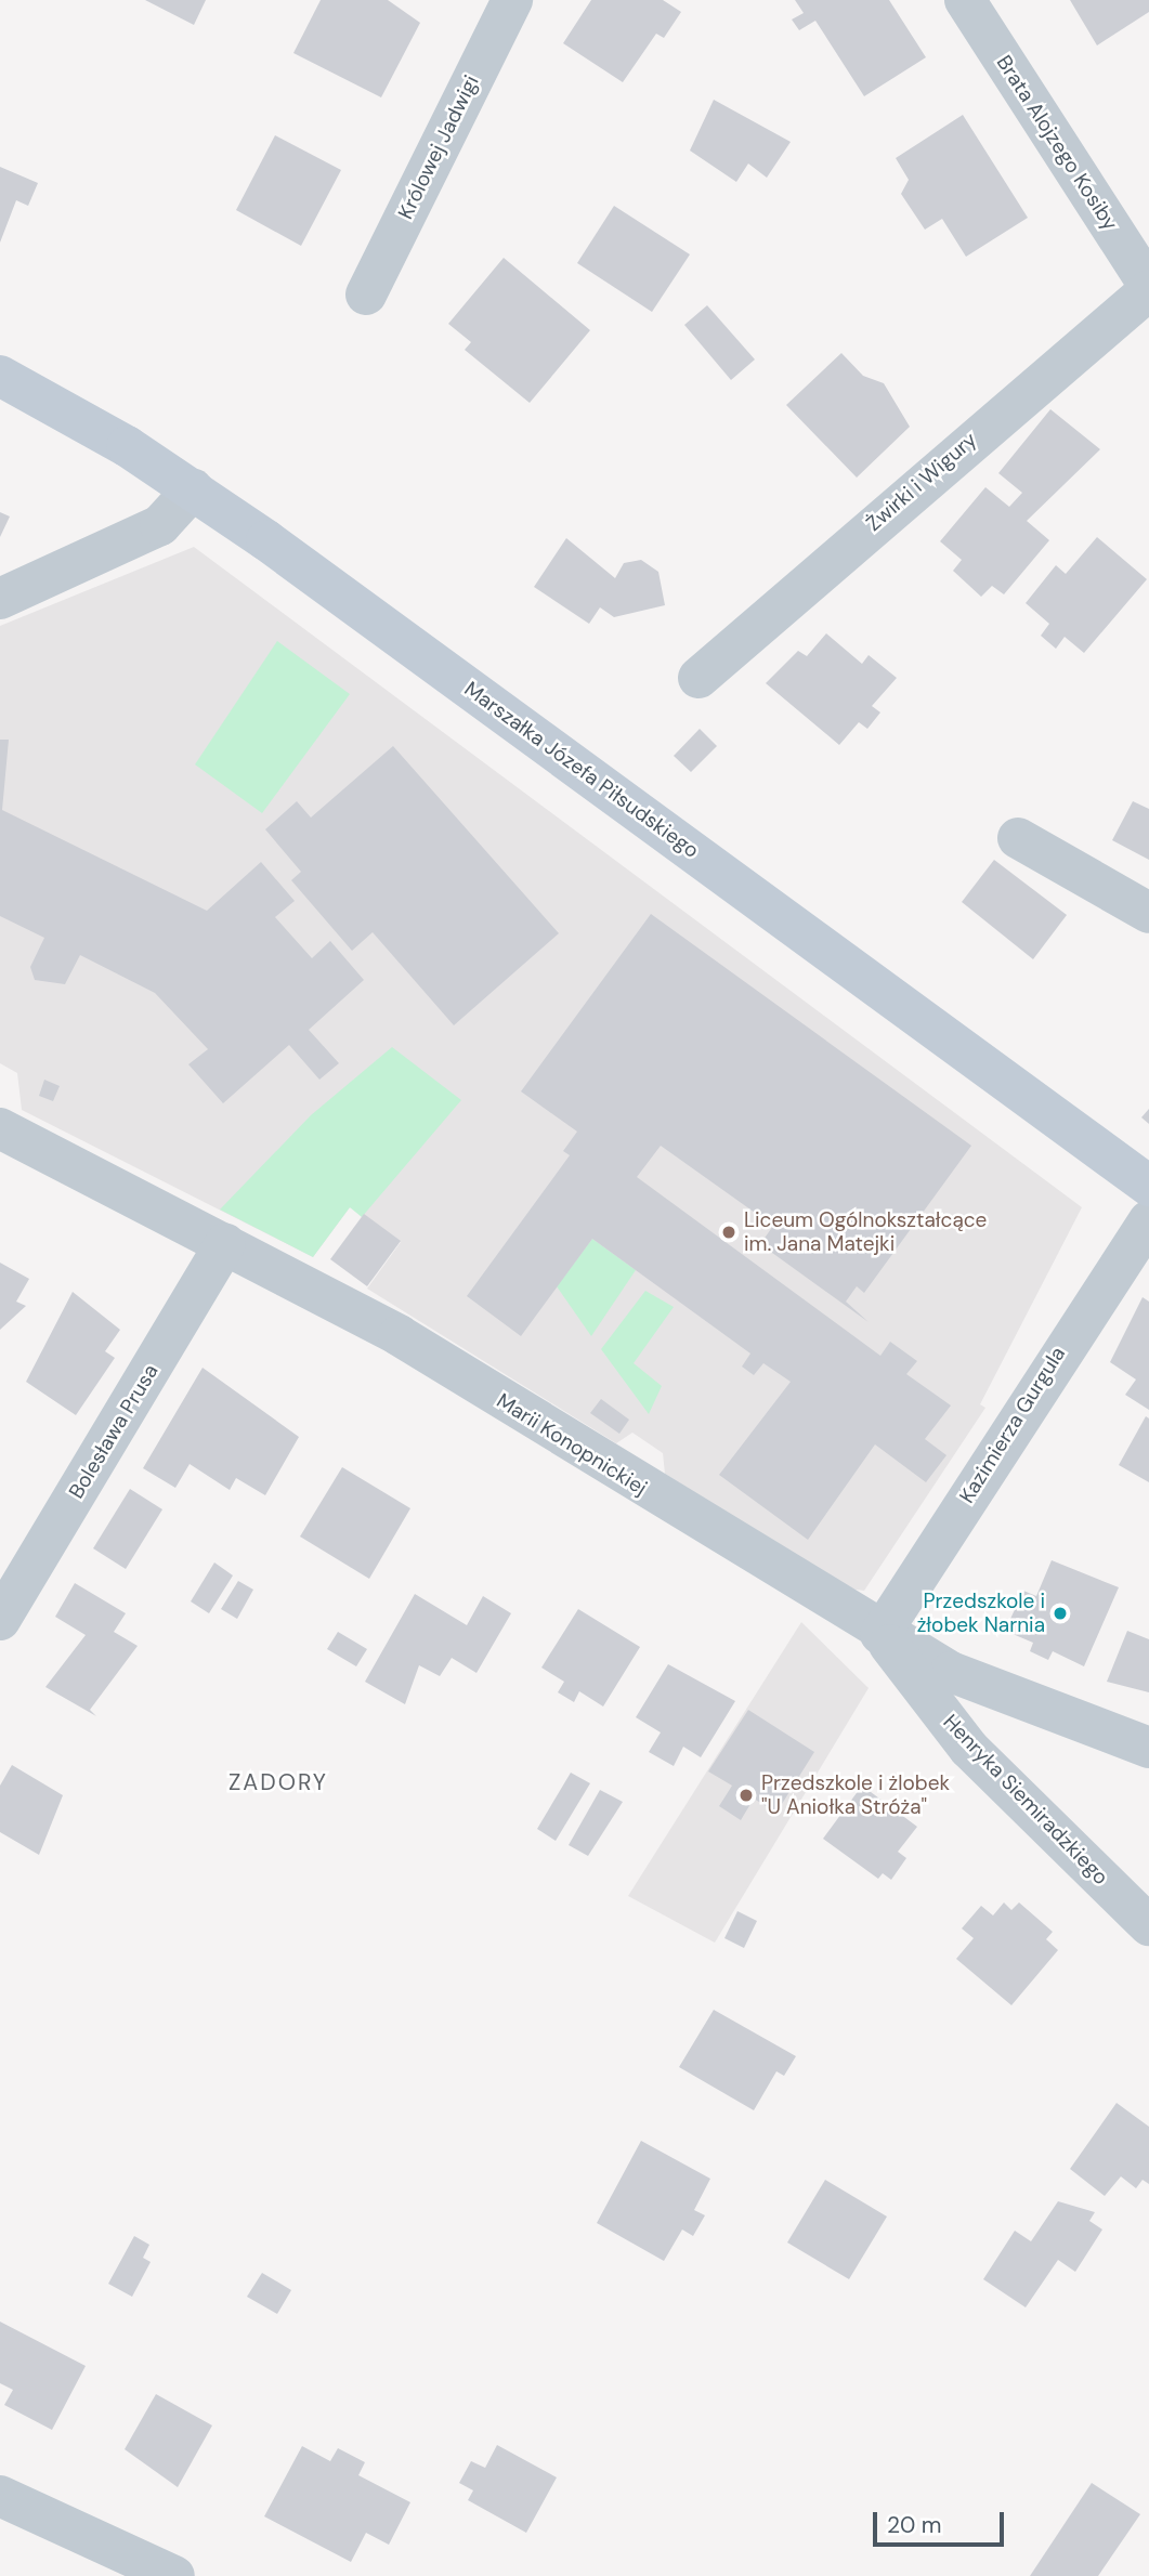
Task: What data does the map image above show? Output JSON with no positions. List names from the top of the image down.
{
  "streets": {
    "main road": ["Marszałka Józefa Piłsudskiego"],
    "street": [
      "Brata Alojzego Kosiby",
      "Królowej Jadwigi",
      "Żwirki i Wigury",
      "Kazimierza Gurgula",
      "Bolesława Prusa",
      "Marii Konopnickiej",
      "Henryka Siemiradzkiego"
    ]
  },
  "crossings": [
    ["Brata Alojzego Kosiby", "Żwirki i Wigury"],
    ["Kazimierza Gurgula", "Marii Konopnickiej"],
    ["Kazimierza Gurgula", "Henryka Siemiradzkiego"],
    ["Bolesława Prusa", "Marii Konopnickiej"],
    ["Marii Konopnickiej", "Henryka Siemiradzkiego"]
  ],
  "districts": ["ZADORY"],
  "places": ["Liceum Ogólnokształcące im. Jana Matejki", "Przedszkole i żłobek Narnia", "Przedszkole i żlobek \"U Aniołka Stróża\""],
  "scale_bar": "20 m"
}
